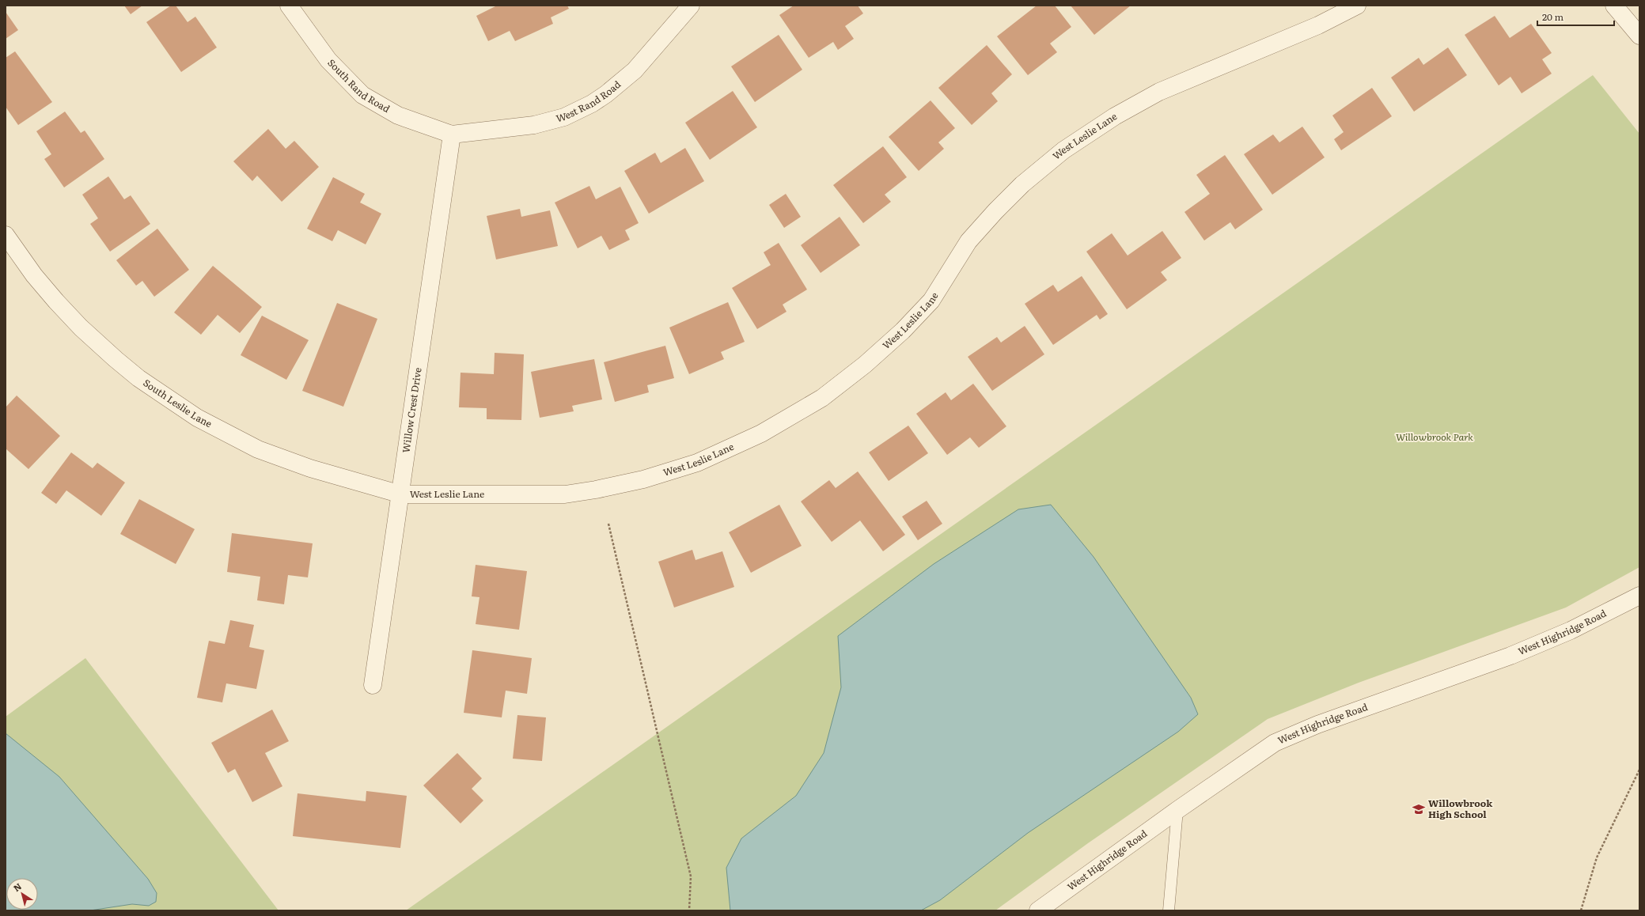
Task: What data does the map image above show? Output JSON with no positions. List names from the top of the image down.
{
  "streets": {
    "street": [
      "South Rand Road",
      "West Rand Road",
      "West Leslie Lane",
      "South Leslie Lane",
      "Willow Crest Drive",
      "West Highridge Road"
    ]
  },
  "crossings": [
    ["South Rand Road", "West Rand Road"],
    ["South Rand Road", "Willow Crest Drive"],
    ["West Rand Road", "Willow Crest Drive"],
    ["West Leslie Lane", "South Leslie Lane"],
    ["West Leslie Lane", "Willow Crest Drive"],
    ["South Leslie Lane", "Willow Crest Drive"]
  ],
  "parks": ["Willowbrook Park"],
  "places": {
    "school or university": ["Willowbrook High School"]
  },
  "scale_bar": "20 m",
  "north": "top left"
}
